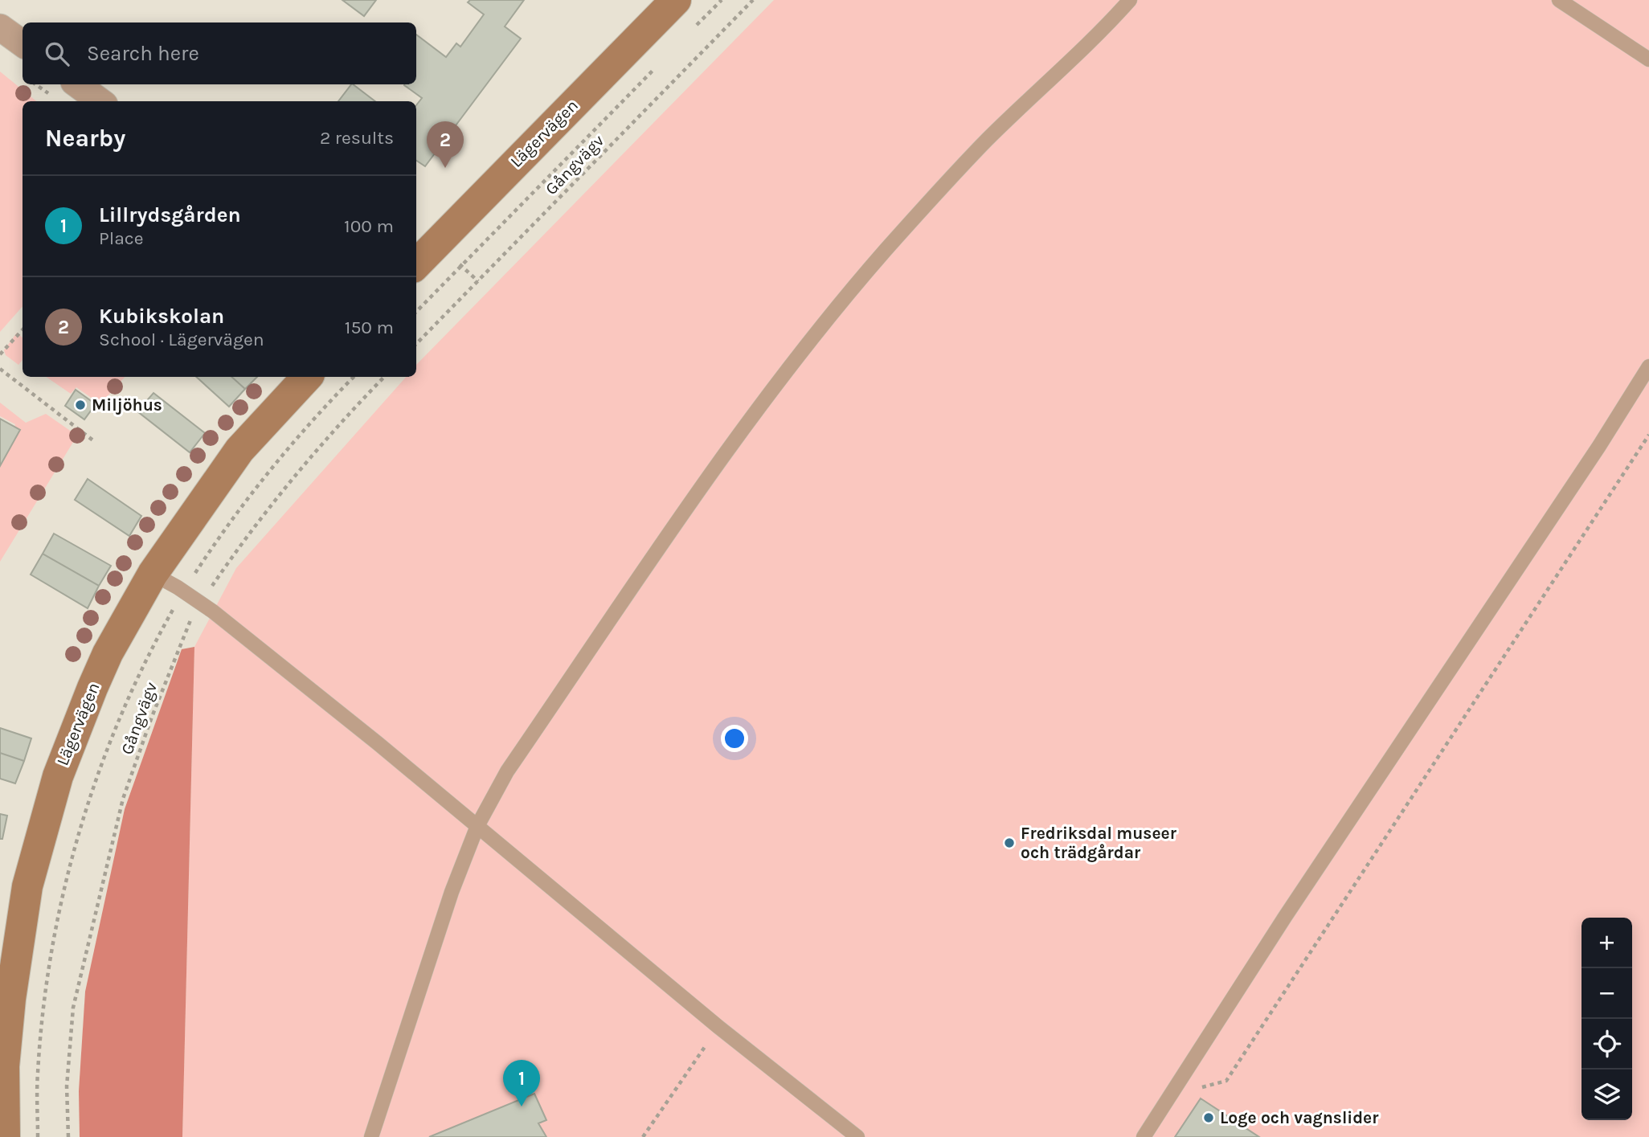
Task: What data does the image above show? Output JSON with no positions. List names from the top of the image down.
{
  "streets": {
    "street": ["Lägervägen"],
    "path": ["Gångvägv"]
  },
  "places": ["Miljöhus", "Fredriksdal museer och trädgårdar", "Loge och vagnslider"],
  "page": {
    "search": "Search here",
    "heading": ["Nearby", "2 results"],
    "pins": ["2", "1"],
    "list": [
      {
        "mark": "1",
        "name": "Lillrydsgården",
        "note": "Place",
        "value": "100 m"
      },
      {
        "mark": "2",
        "name": "Kubikskolan",
        "note": "School · Lägervägen",
        "value": "150 m"
      }
    ],
    "map_buttons": ["+", "−"]
  }
}
